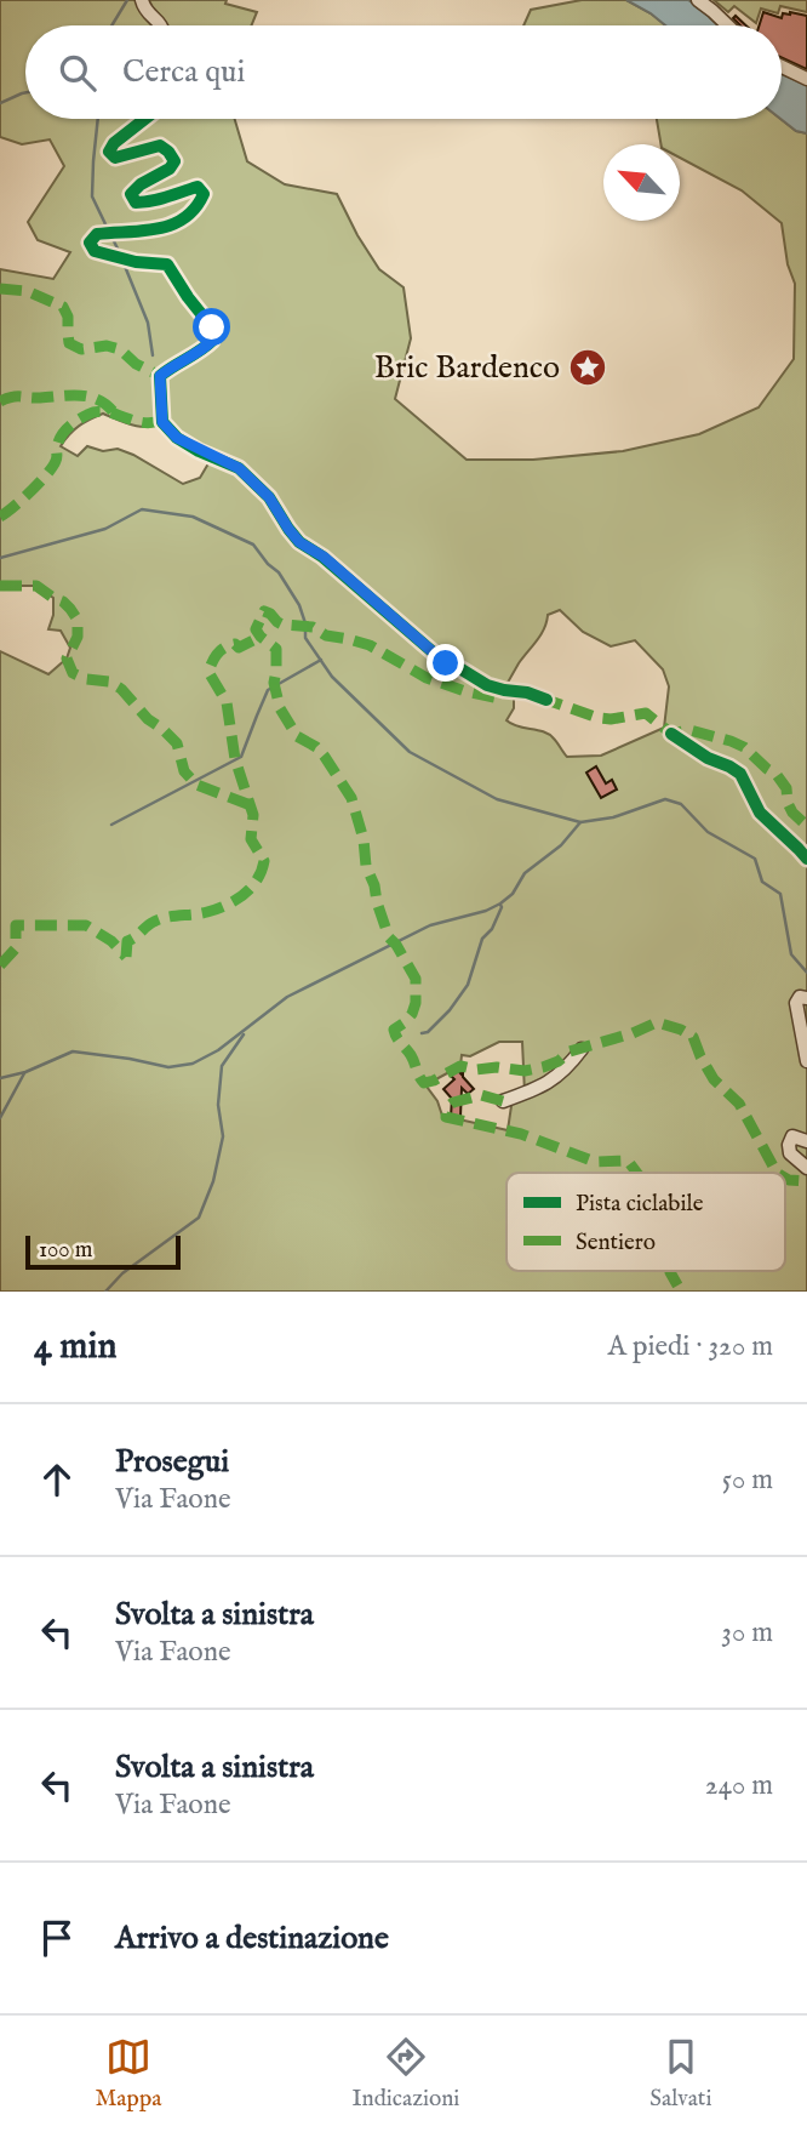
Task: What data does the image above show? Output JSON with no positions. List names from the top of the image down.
{
  "places": {
    "place": ["Bric Bardenco"]
  },
  "legend": ["Pista ciclabile", "Sentiero"],
  "scale_bar": "100 m",
  "north": "top left",
  "page": {
    "search": "Cerca qui",
    "scale": "100 m",
    "heading": ["4 min", "A piedi · 320 m"],
    "list": [
      ["Prosegui", "Via Faone", "50 m"],
      ["Svolta a sinistra", "Via Faone", "30 m"],
      ["Svolta a sinistra", "Via Faone", "240 m"],
      "Arrivo a destinazione"
    ],
    "nav": ["Mappa", "Indicazioni", "Salvati"]
  }
}
